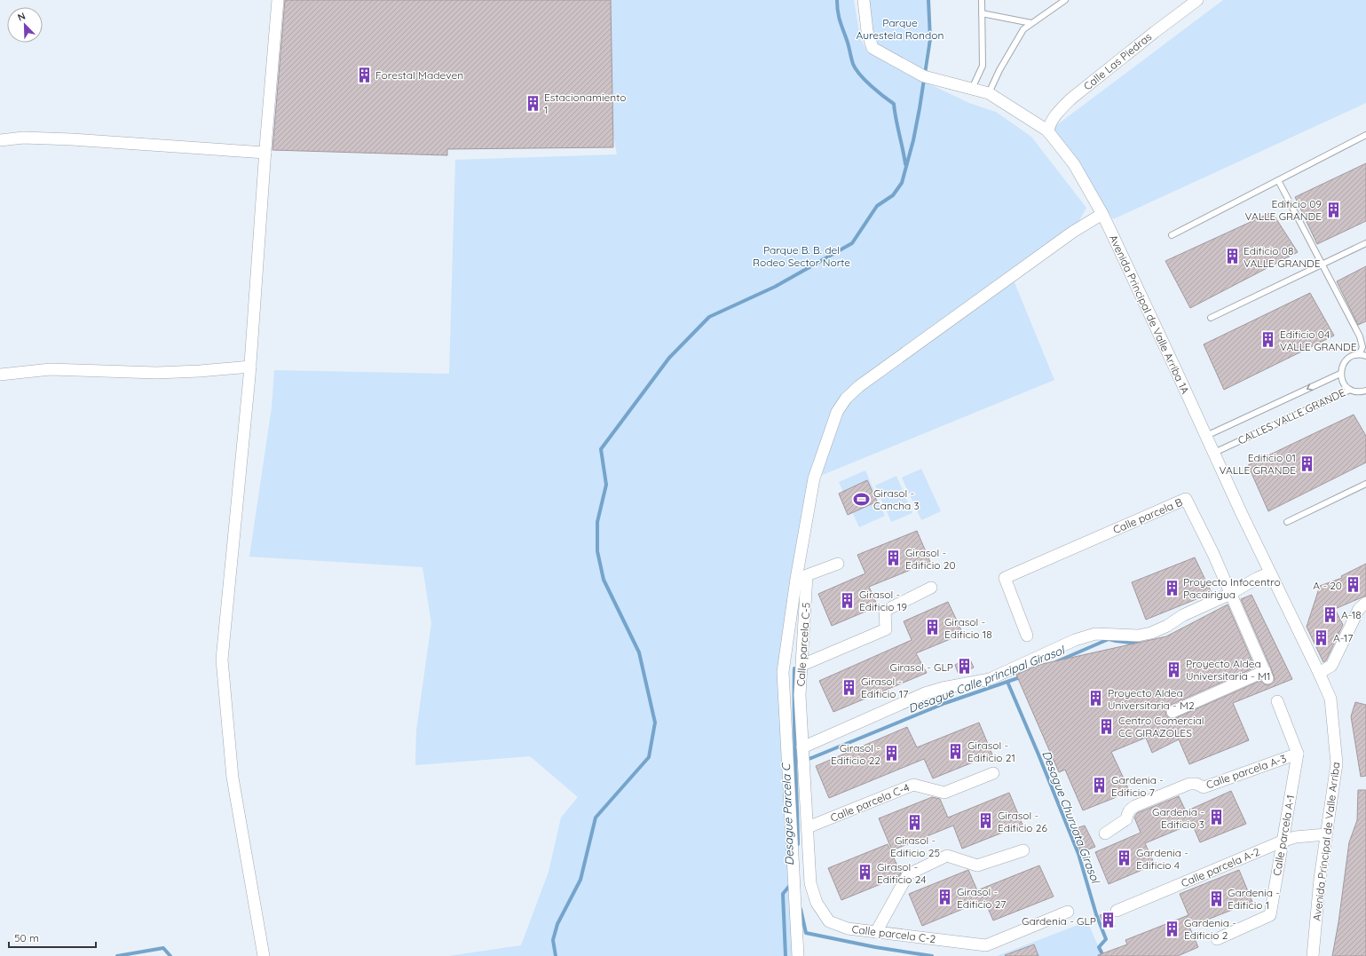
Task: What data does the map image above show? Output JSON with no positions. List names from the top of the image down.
{
  "streets": {
    "street": [
      "Calle Las Piedras",
      "Avenida Principal de Valle Arriba 1A",
      "Calle parcela B",
      "Calle parcela C-5",
      "Calle parcela A-3",
      "Calle parcela C-4",
      "Calle parcela A-1",
      "Avenida Principal de Valle Arriba",
      "Calle parcela A-2",
      "Calle parcela C-2"
    ],
    "lane": ["CALLES VALLE GRANDE"]
  },
  "crossings": [
    ["Calle Las Piedras", "Avenida Principal de Valle Arriba 1A"],
    ["Avenida Principal de Valle Arriba 1A", "CALLES VALLE GRANDE"],
    ["Avenida Principal de Valle Arriba 1A", "Avenida Principal de Valle Arriba"],
    ["Calle parcela C-5", "Calle parcela C-2"],
    ["Calle parcela A-3", "Calle parcela A-1"],
    ["Calle parcela C-4", "Calle parcela C-2"],
    ["Calle parcela A-1", "Calle parcela A-2"],
    ["Avenida Principal de Valle Arriba", "Calle parcela A-2"]
  ],
  "water": ["Desague Calle principal Girasol", "Desague Parcela C", "Desague Churuata Girasol"],
  "parks": ["Parque Aurestela Rondon", "Parque B. B. del Rodeo Sector Norte"],
  "places": {
    "building": [
      "Forestal Madeven",
      "Estacionamiento 1",
      "Edificio 09 VALLE GRANDE",
      "Edificio 08 VALLE GRANDE",
      "Edificio 04 VALLE GRANDE",
      "Edificio 01 VALLE GRANDE",
      "Girasol - Edificio 20",
      "A - 20",
      "Proyecto Infocentro Pacairigua",
      "Girasol - Edificio 19",
      "A-18",
      "Girasol - Edificio 18",
      "A-17",
      "Girasol - GLP",
      "Proyecto Aldea Universitaria - M1",
      "Girasol - Edificio 17",
      "Proyecto Aldea Universitaria - M2",
      "Centro Comercial CC GIRAZOLES",
      "Girasol - Edificio 21",
      "Girasol - Edificio 22",
      "Gardenia - Edificio 7",
      "Gardenia - Edificio 3",
      "Girasol - Edificio 26",
      "Girasol - Edificio 25",
      "Gardenia - Edificio 4",
      "Girasol - Edificio 24",
      "Girasol - Edificio 27",
      "Gardenia - Edificio 1",
      "Gardenia - GLP",
      "Gardenia - Edificio 2"
    ],
    "sports": ["Girasol - Cancha 3"]
  },
  "scale_bar": "50 m",
  "north": "top left"
}
